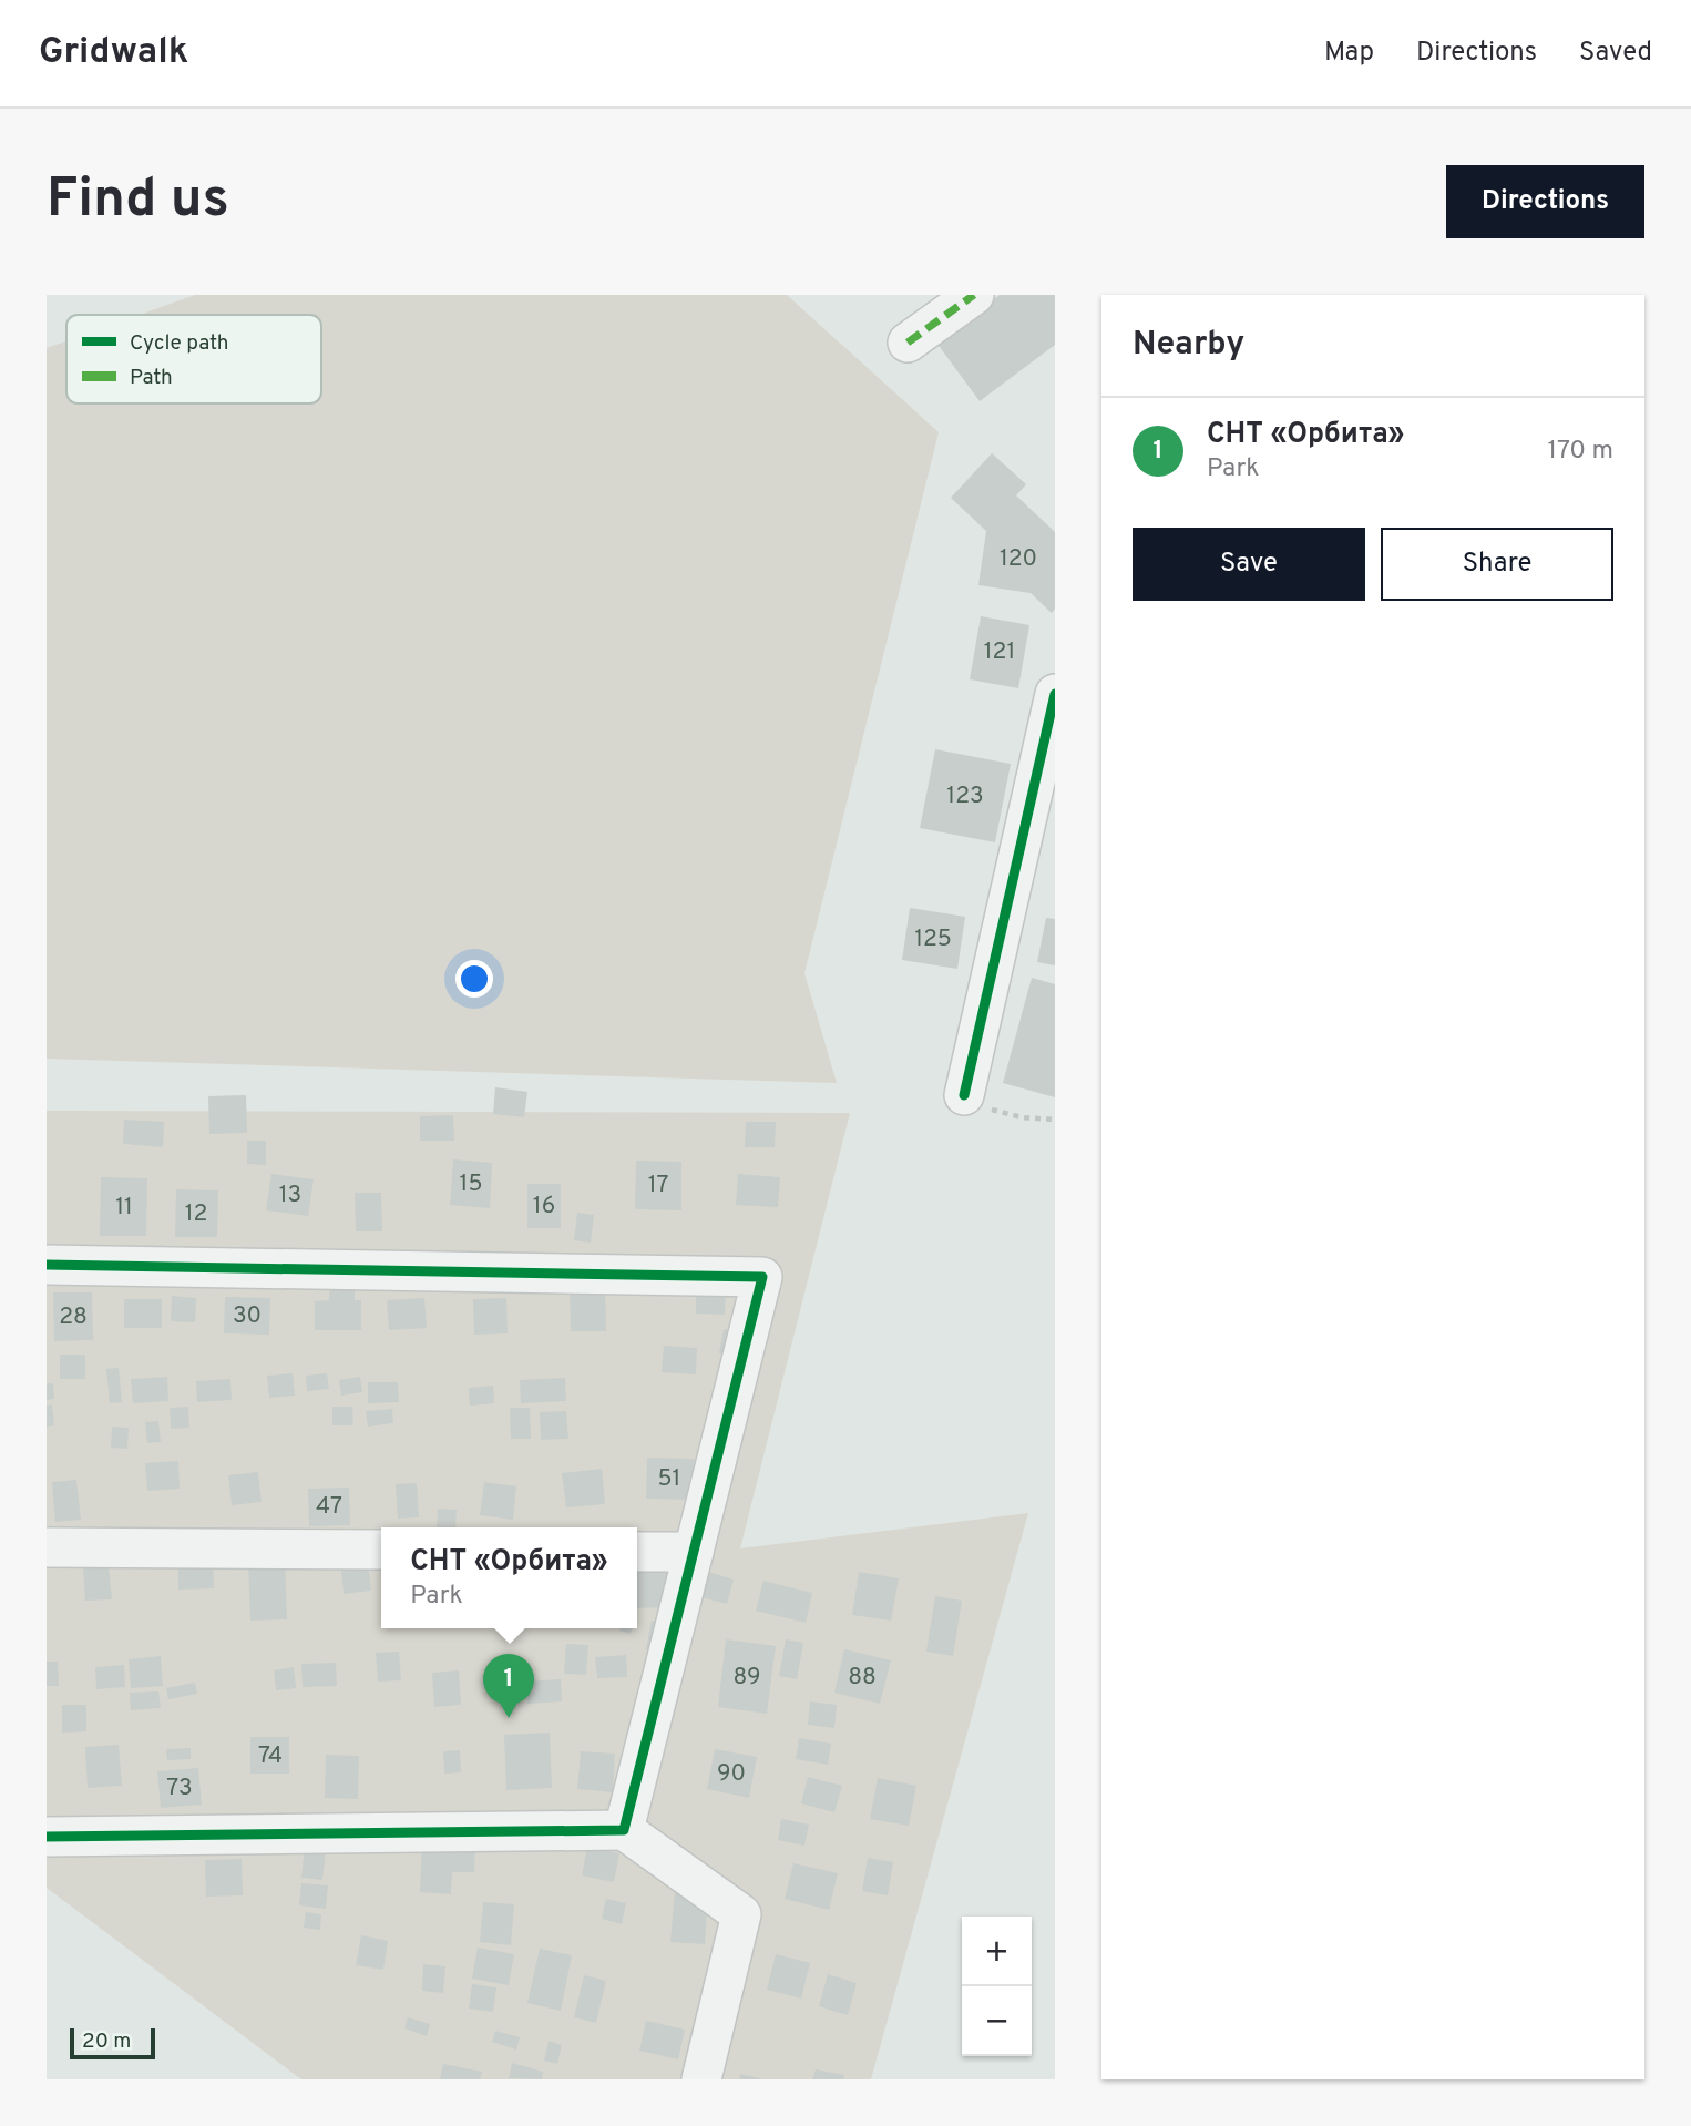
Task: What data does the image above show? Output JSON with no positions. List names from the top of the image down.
{
  "house_numbers": [
    "120",
    "121",
    "123",
    "125",
    "15",
    "17",
    "13",
    "16",
    "11",
    "12",
    "30",
    "28",
    "51",
    "47",
    "89",
    "88",
    "74",
    "90",
    "73"
  ],
  "legend": ["Cycle path", "Path"],
  "scale_bar": "20 m",
  "page": {
    "header": "Gridwalk",
    "nav": ["Map", "Directions", "Saved"],
    "buttons": [
      "Directions",
      ["Save", "Share"]
    ],
    "title": "Find us",
    "heading": "Nearby",
    "list": [
      {
        "mark": "1",
        "name": "СНТ «Орбита»",
        "note": "Park",
        "value": "170 m"
      }
    ],
    "popup": ["СНТ «Орбита»", "Park"],
    "pins": "1",
    "map_buttons": ["+", "−"],
    "scale": "20 m"
  }
}
